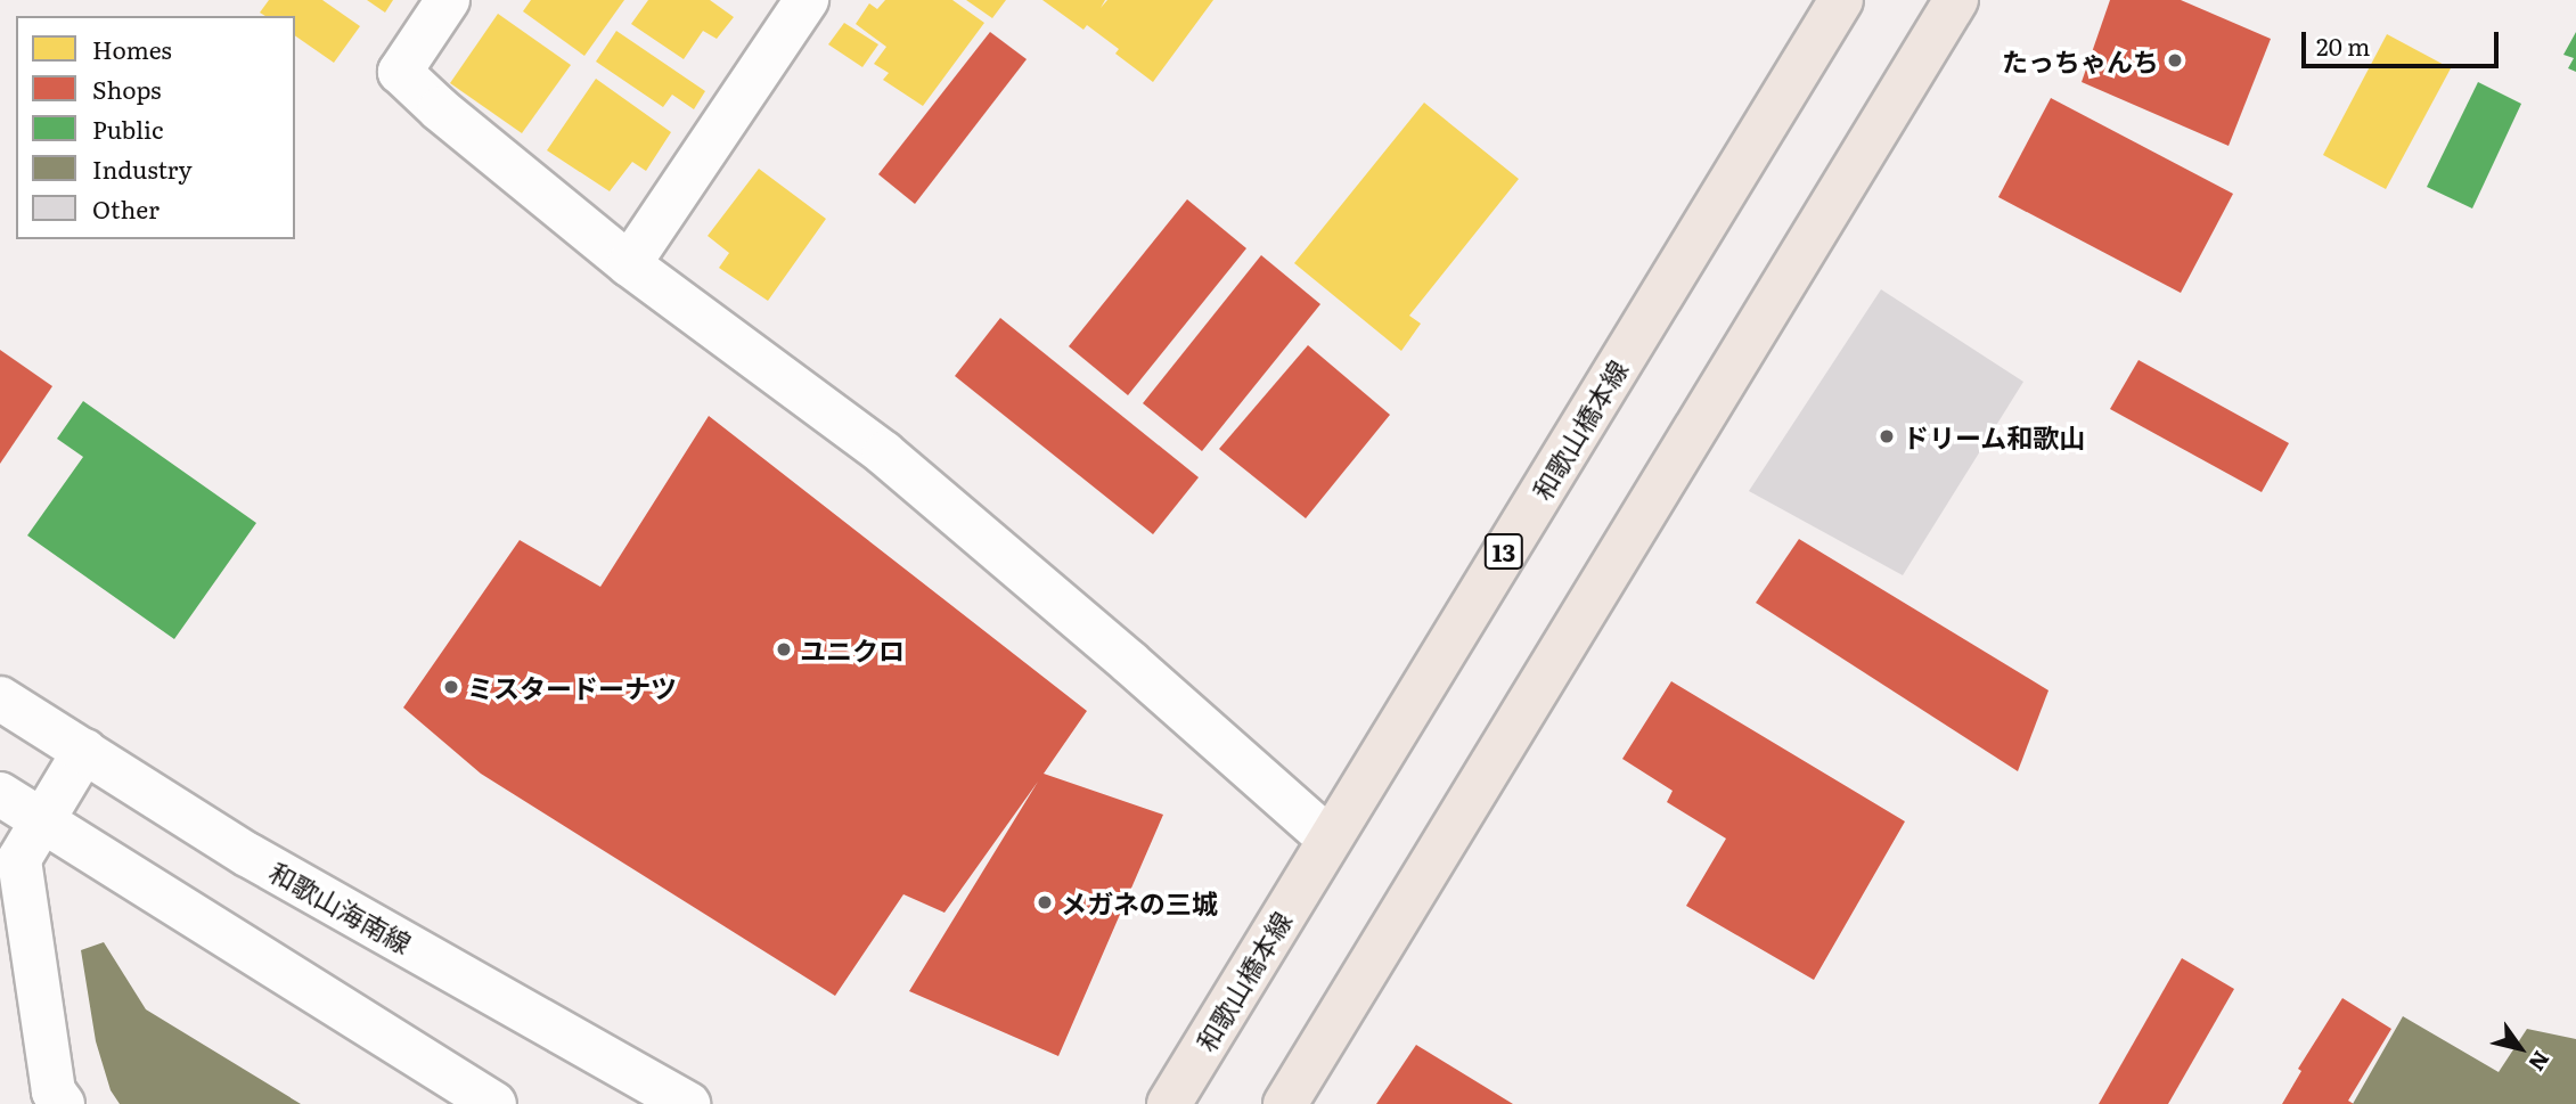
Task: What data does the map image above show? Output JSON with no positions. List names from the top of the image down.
{
  "streets": {
    "main road": ["和歌山橋本線", "13"],
    "street": ["和歌山海南線"]
  },
  "places": [
    "たっちゃんち",
    "ドリーム和歌山",
    "ユニクロ",
    "ミスタードーナツ",
    "メガネの三城"
  ],
  "legend": [
    "Homes",
    "Shops",
    "Public",
    "Industry",
    "Other"
  ],
  "scale_bar": "20 m",
  "north": "bottom right"
}
